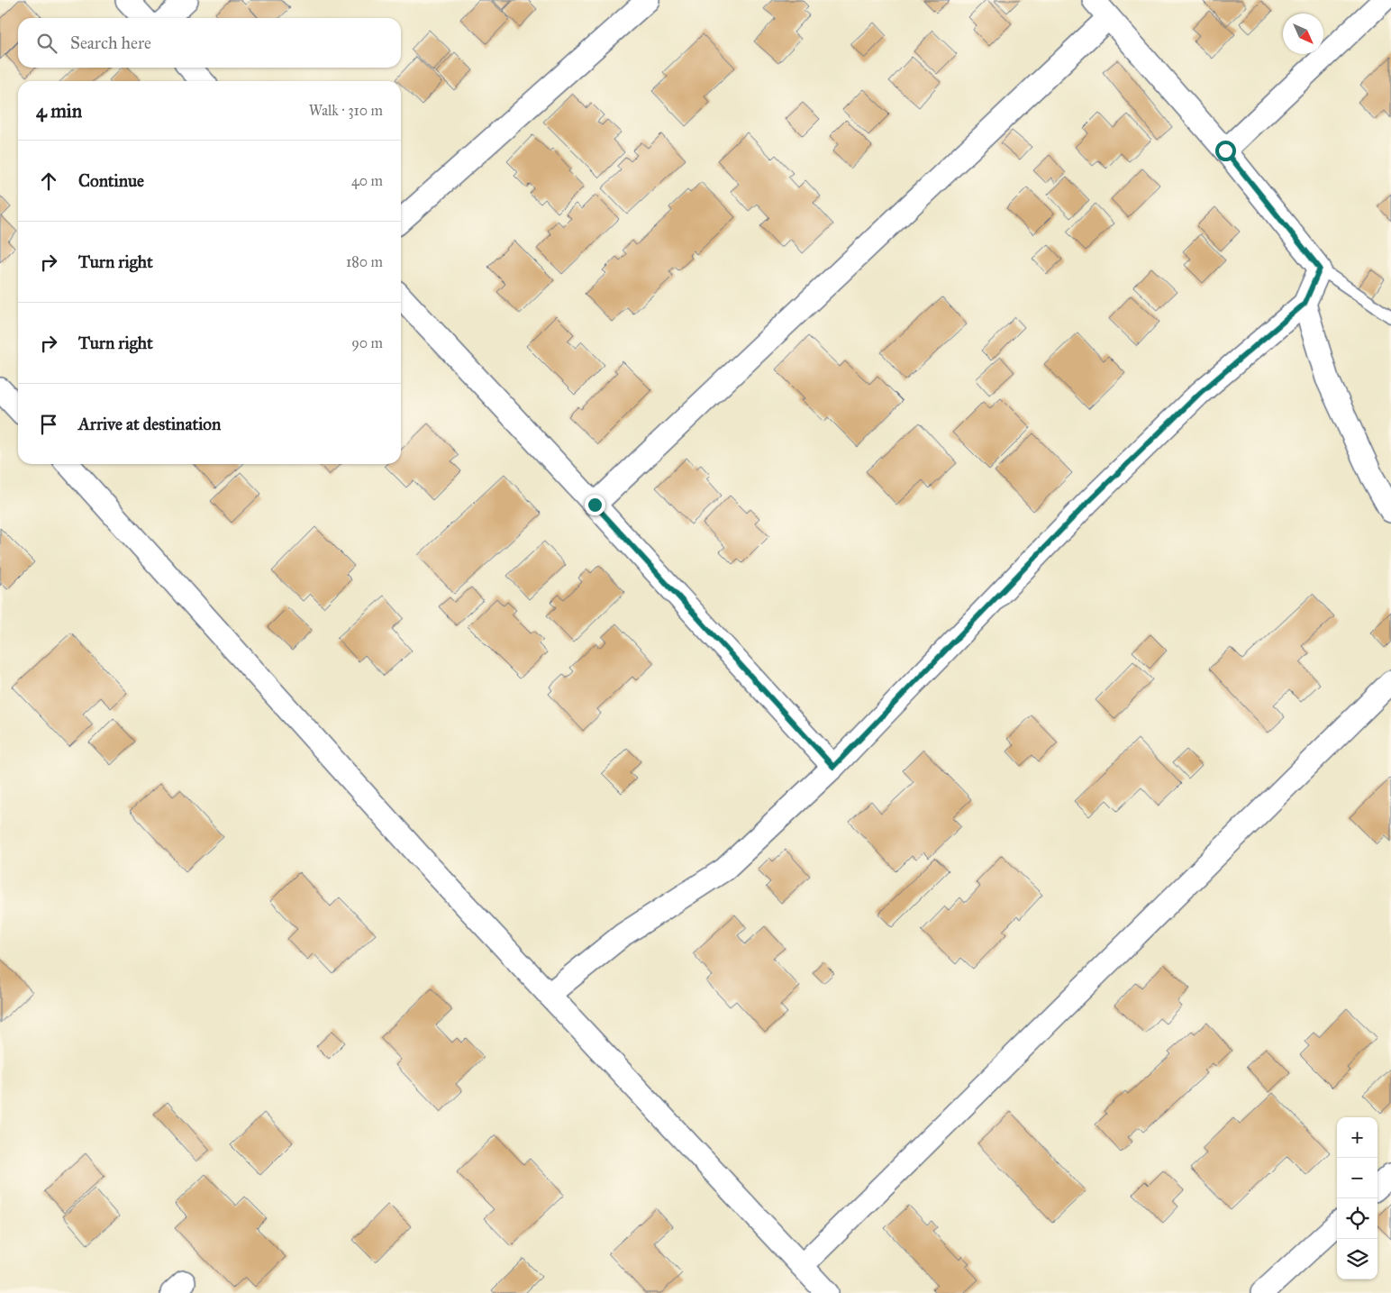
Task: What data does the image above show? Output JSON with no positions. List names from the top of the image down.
{
  "north": "bottom right",
  "page": {
    "search": "Search here",
    "heading": ["4 min", "Walk · 310 m"],
    "list": [
      ["Continue", "40 m"],
      ["Turn right", "180 m"],
      ["Turn right", "90 m"],
      "Arrive at destination"
    ],
    "map_buttons": ["+", "−"]
  }
}
